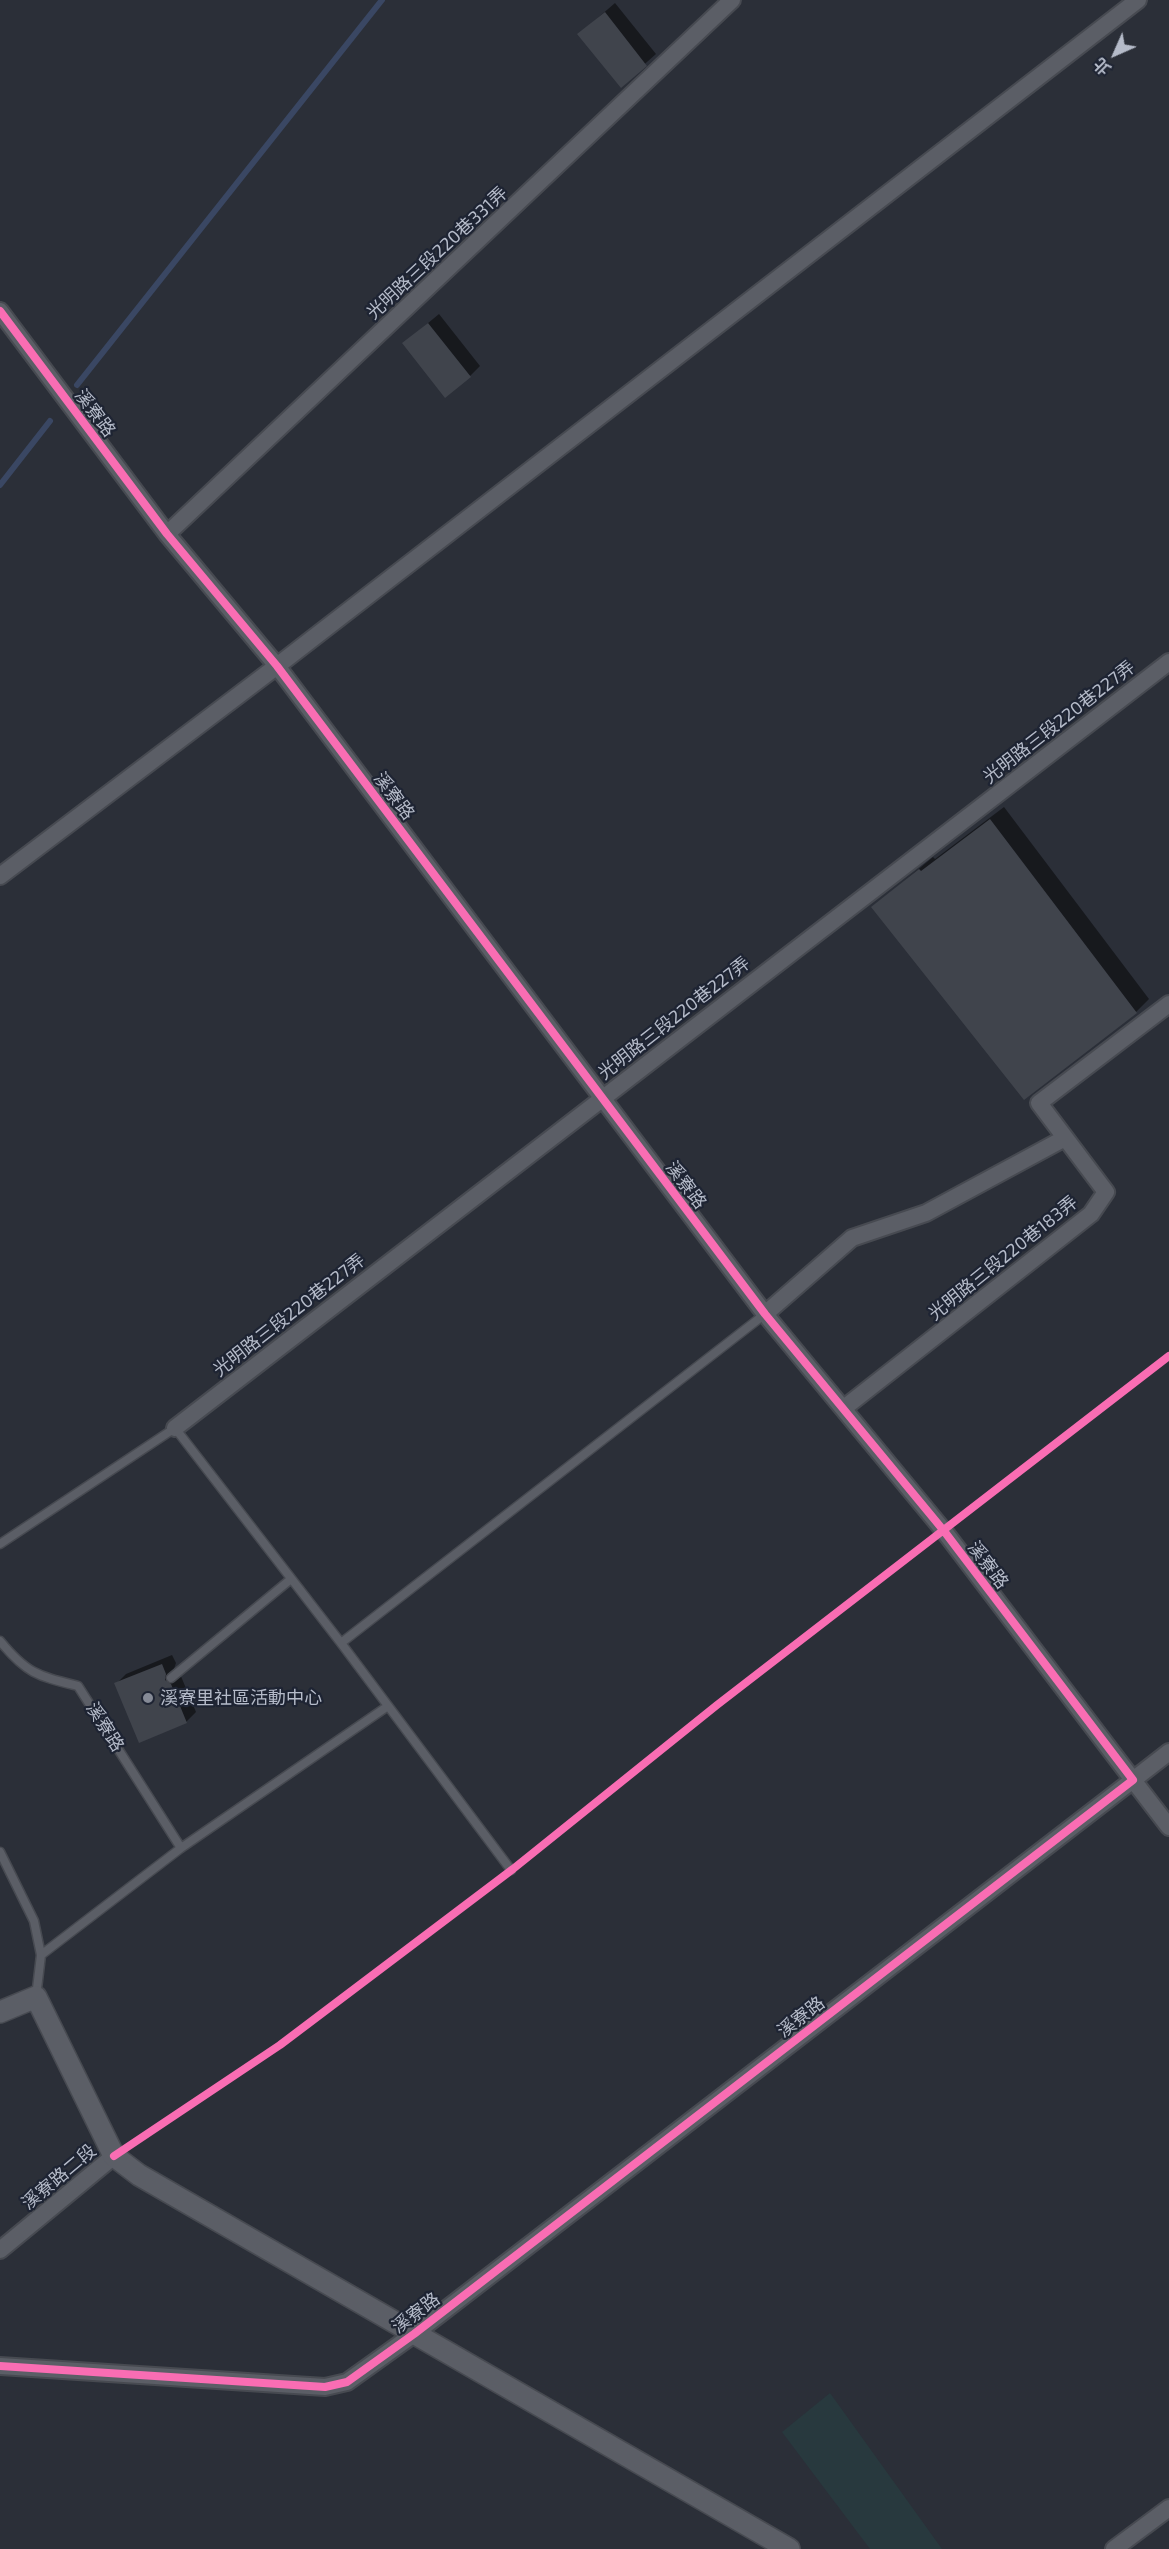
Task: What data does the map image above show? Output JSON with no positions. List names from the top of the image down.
{
  "streets": {
    "street": [
      "光明路三段220巷331弄",
      "溪寮路",
      "光明路三段220巷227弄",
      "光明路三段220巷183弄",
      "溪寮路二段"
    ]
  },
  "crossings": [
    ["光明路三段220巷331弄", "溪寮路"],
    ["溪寮路", "光明路三段220巷227弄"],
    ["溪寮路", "光明路三段220巷183弄"],
    ["溪寮路", "溪寮路二段"]
  ],
  "places": ["溪寮里社區活動中心"],
  "north": "bottom left"
}
